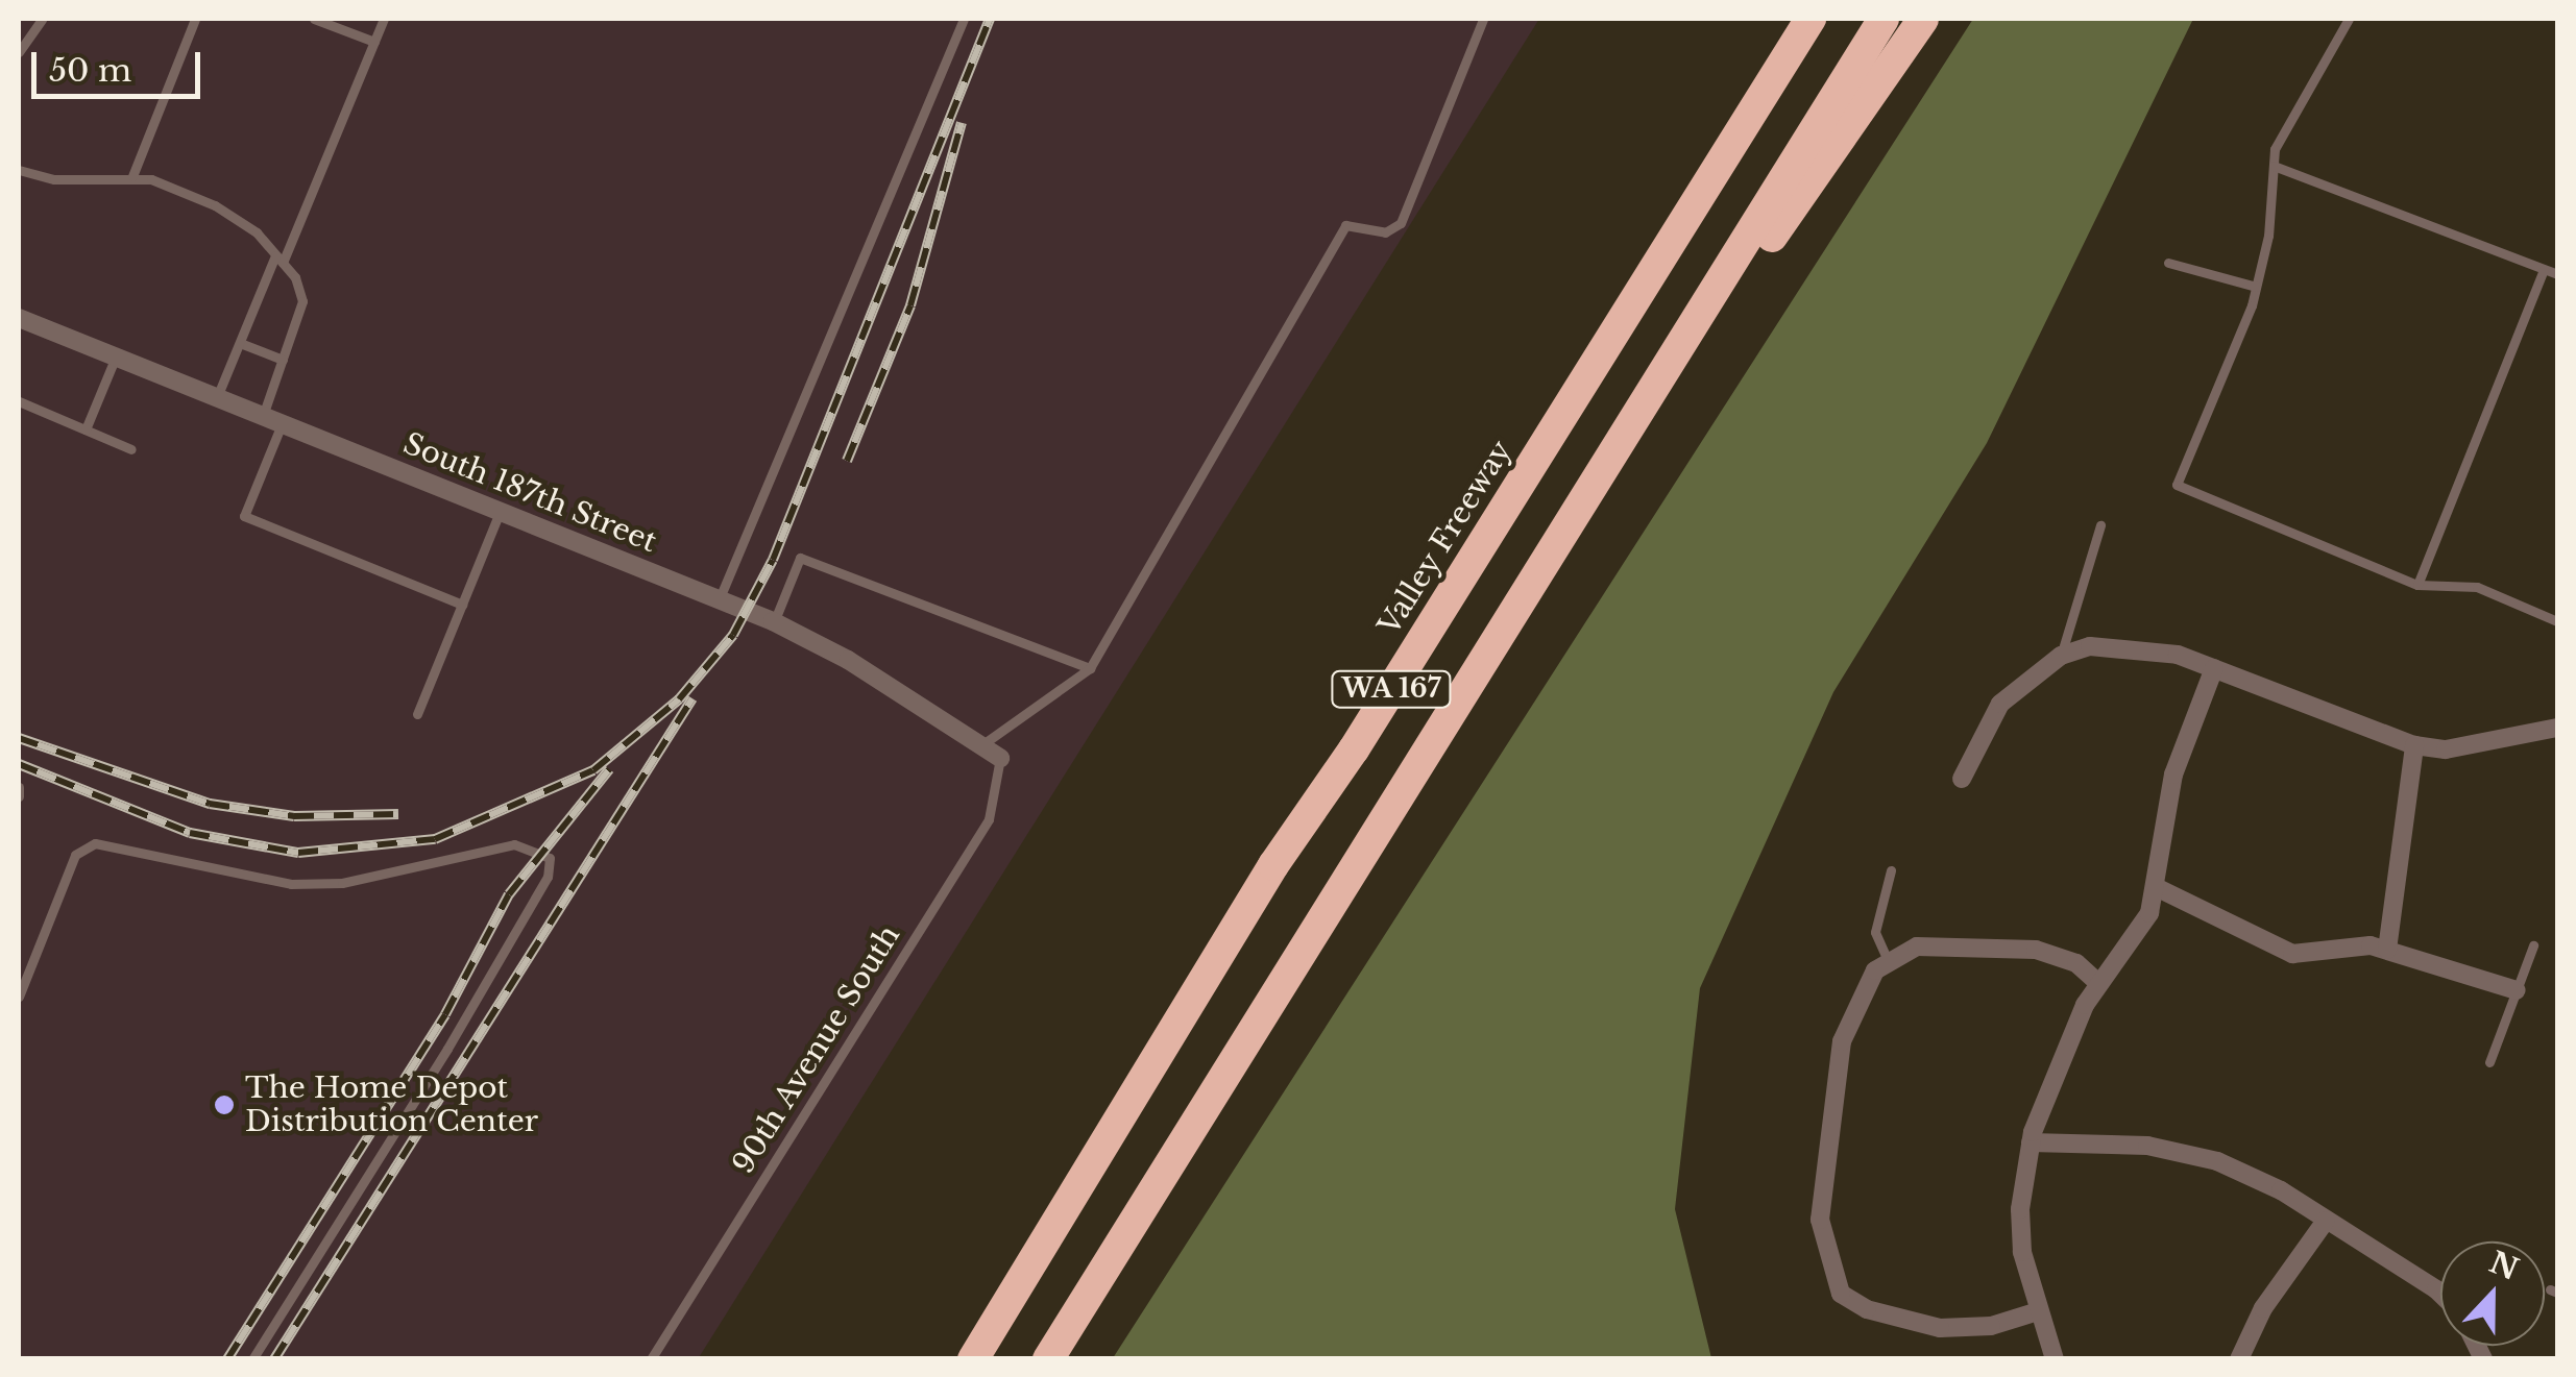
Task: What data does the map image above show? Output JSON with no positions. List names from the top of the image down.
{
  "streets": {
    "highway": ["Valley Freeway", "WA 167"],
    "street": ["South 187th Street"],
    "lane": ["90th Avenue South"]
  },
  "crossings": [
    ["South 187th Street", "90th Avenue South"]
  ],
  "places": ["The Home Depot Distribution Center"],
  "scale_bar": "50 m",
  "north": "top"
}
